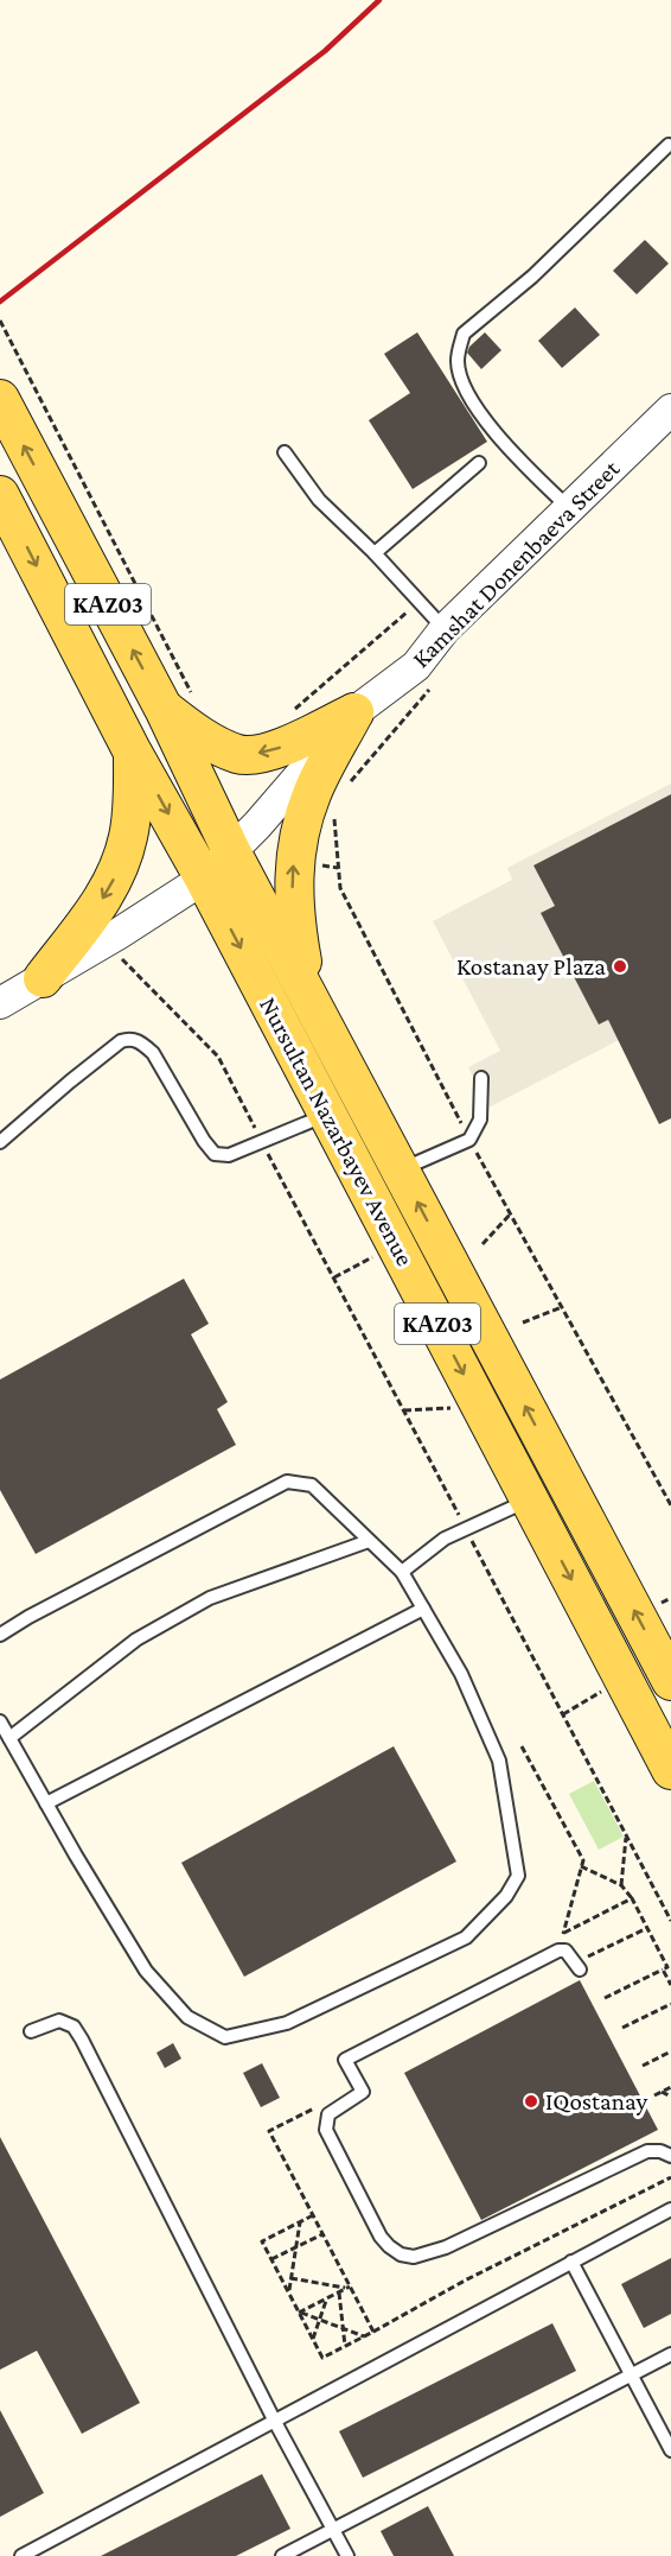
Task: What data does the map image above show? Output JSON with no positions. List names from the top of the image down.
{
  "streets": {
    "main road": ["KАZ03", "Nursultan Nazarbayev Avenue"],
    "street": ["Kamshat Donenbaeva Street"]
  },
  "crossings": [
    ["Kamshat Donenbaeva Street", "KАZ03"],
    ["Kamshat Donenbaeva Street", "Nursultan Nazarbayev Avenue"],
    ["KАZ03", "Nursultan Nazarbayev Avenue"]
  ],
  "places": ["Kostanay Plaza", "IQostanay"]
}
